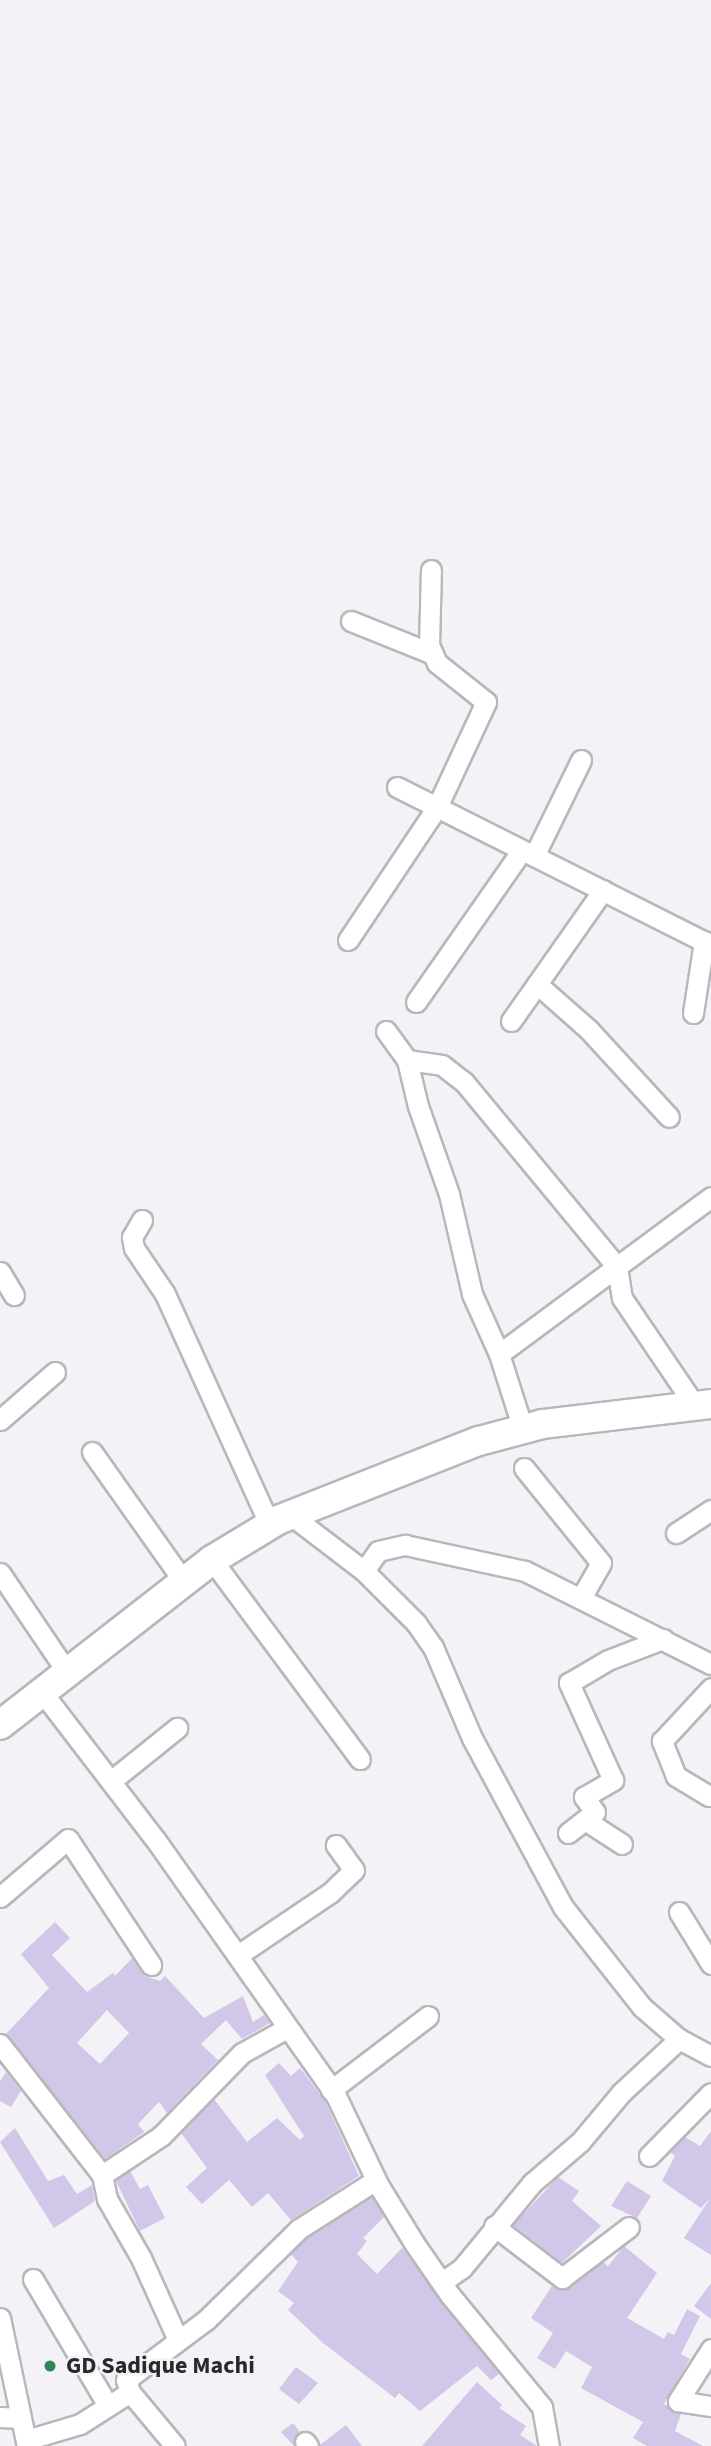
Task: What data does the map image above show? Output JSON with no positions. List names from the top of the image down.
{
  "places": ["GD Sadique Machi"]
}
